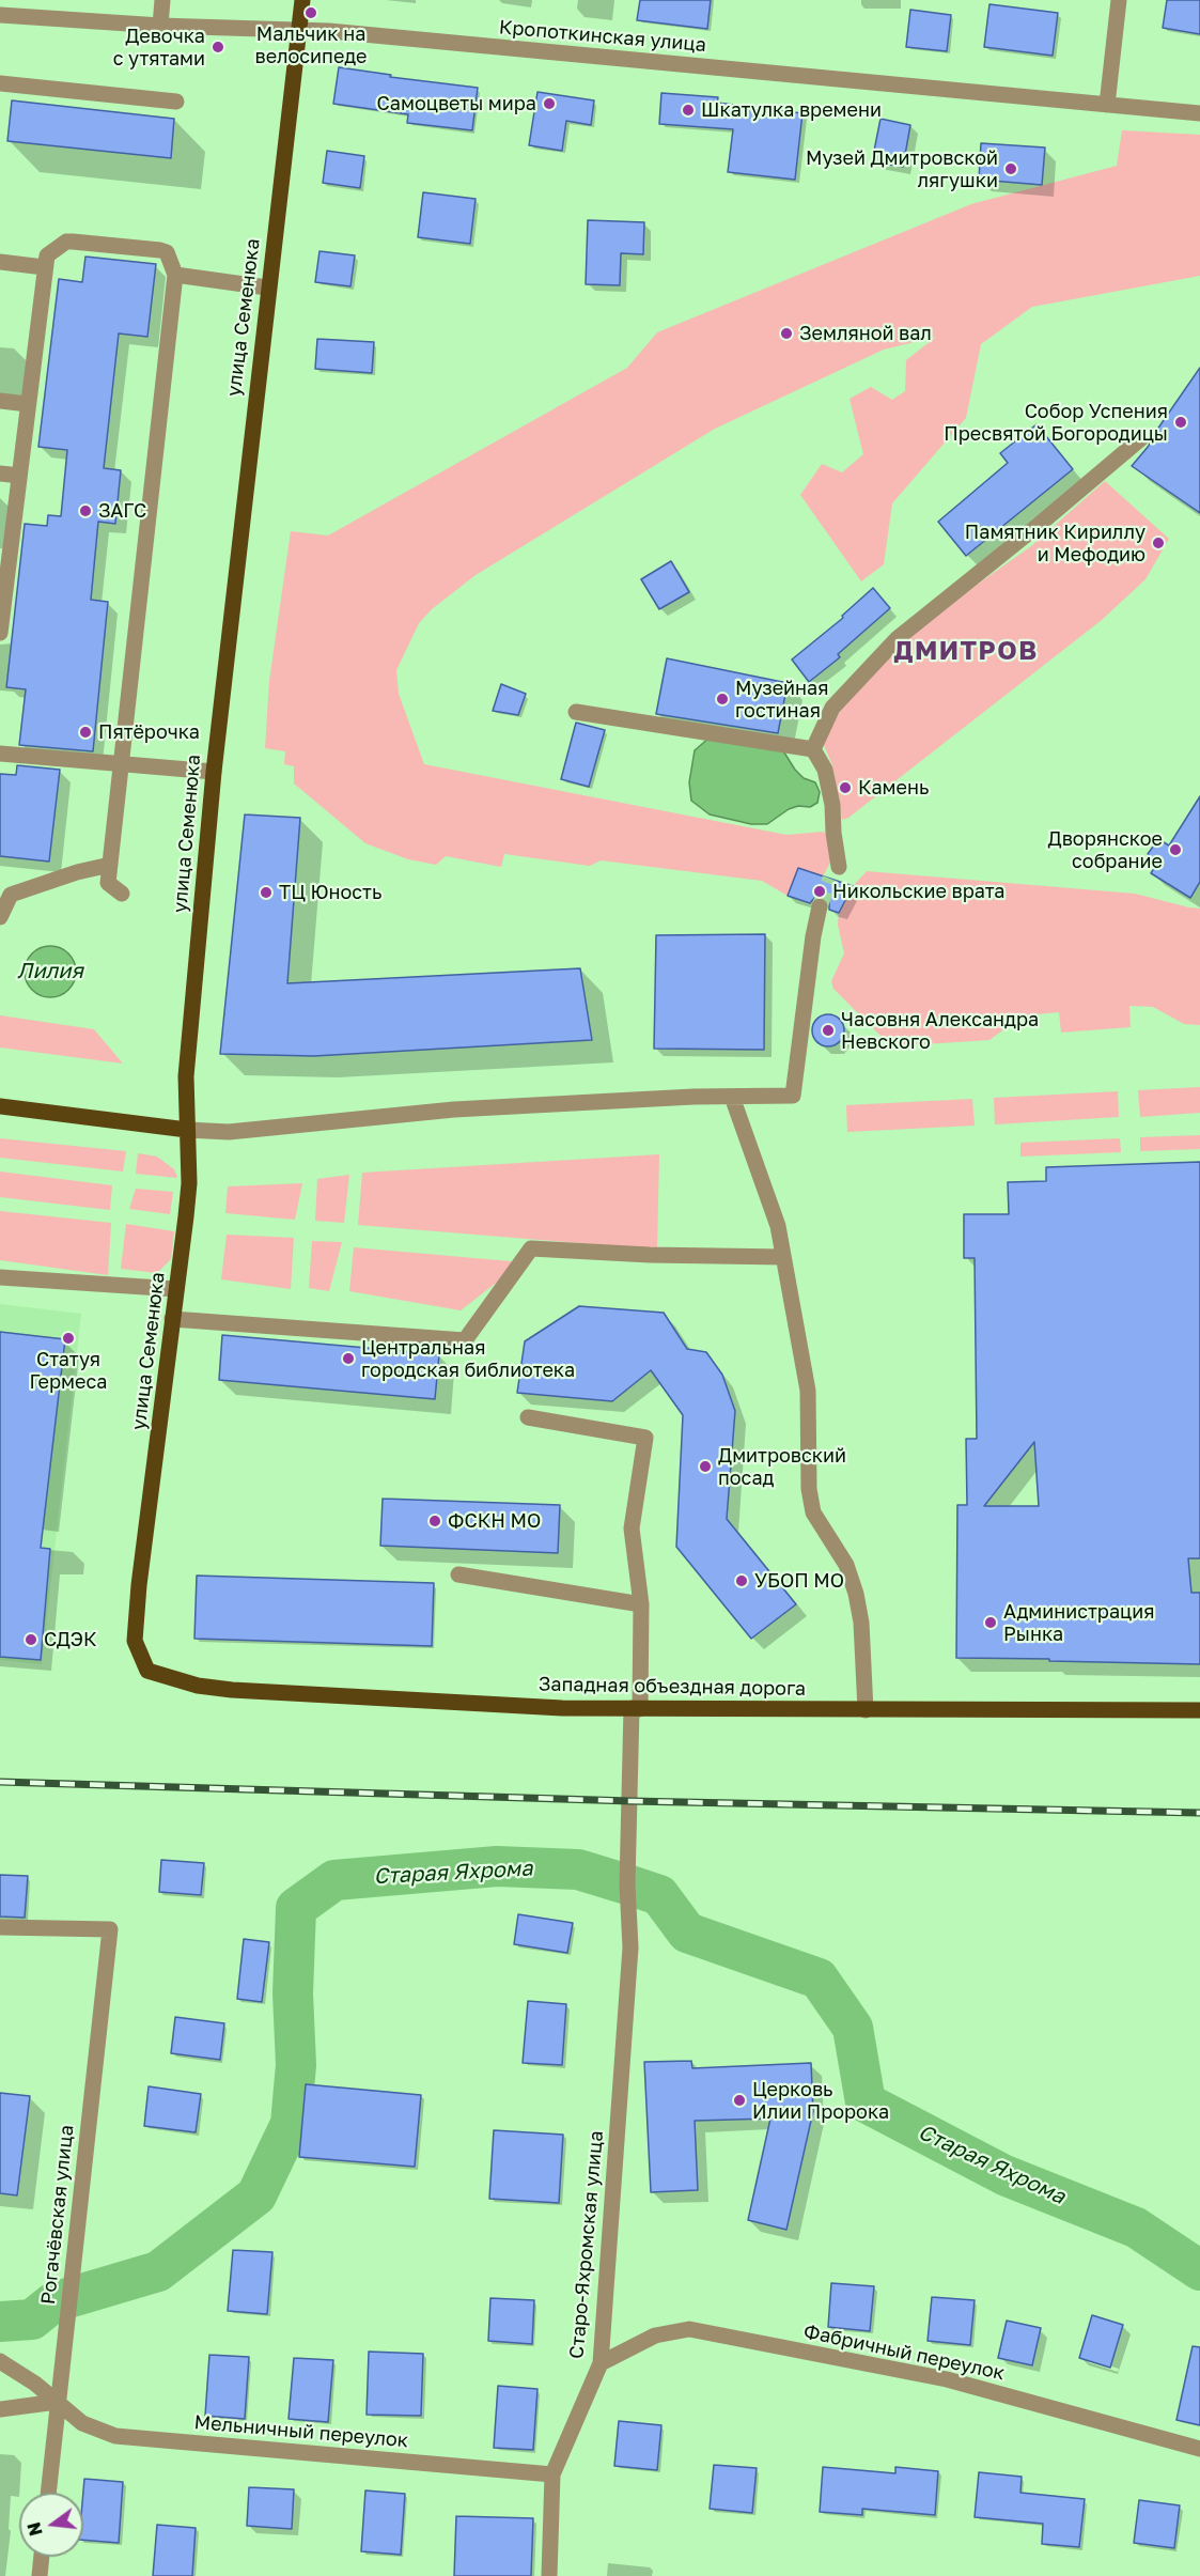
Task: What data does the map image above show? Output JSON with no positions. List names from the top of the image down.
{
  "streets": {
    "main road": ["улица Семенюка", "Западная объездная дорога"],
    "street": [
      "Кропоткинская улица",
      "Рогачёвская улица",
      "Старо-Яхромская улица",
      "Фабричный переулок",
      "Мельничный переулок"
    ]
  },
  "crossings": [
    ["Кропоткинская улица", "улица Семенюка"],
    ["улица Семенюка", "Западная объездная дорога"],
    ["Западная объездная дорога", "Старо-Яхромская улица"],
    ["Рогачёвская улица", "Мельничный переулок"],
    ["Старо-Яхромская улица", "Фабричный переулок"],
    ["Старо-Яхромская улица", "Мельничный переулок"]
  ],
  "districts": ["ДМИТРОВ"],
  "water": ["Лилия", "Старая Яхрома"],
  "places": [
    "Мальчик на велосипеде",
    "Девочка с утятами",
    "Самоцветы мира",
    "Шкатулка времени",
    "Музей Дмитровской лягушки",
    "Земляной вал",
    "Собор Успения Пресвятой Богородицы",
    "ЗАГС",
    "Памятник Кириллу и Мефодию",
    "Музейная гостиная",
    "Пятёрочка",
    "Камень",
    "Дворянское собрание",
    "Никольские врата",
    "ТЦ Юность",
    "Часовня Александра Невского",
    "Статуя Гермеса",
    "Центральная городская библиотека",
    "Дмитровский посад",
    "ФСКН МО",
    "УБОП МО",
    "Администрация Рынка",
    "СДЭК",
    "Церковь Илии Пророка"
  ],
  "north": "left"
}
